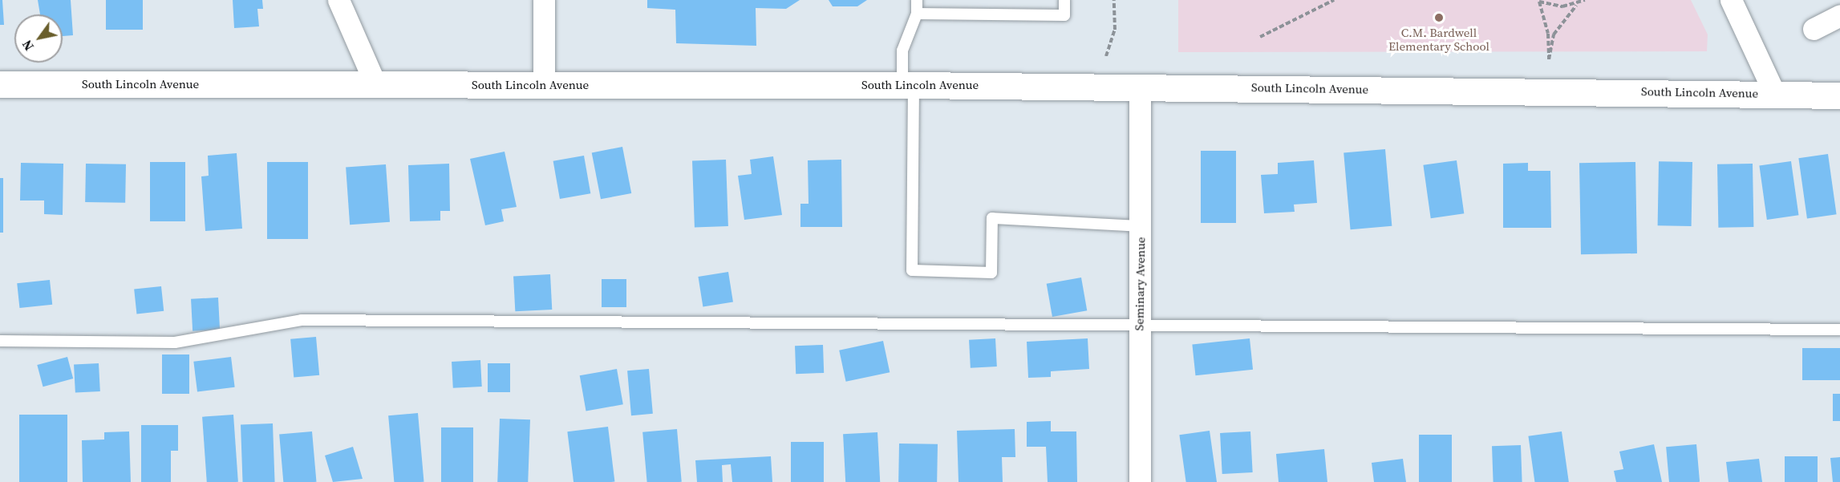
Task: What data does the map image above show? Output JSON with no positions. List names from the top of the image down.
{
  "streets": {
    "street": ["South Lincoln Avenue", "Seminary Avenue"]
  },
  "crossings": [
    ["South Lincoln Avenue", "Seminary Avenue"]
  ],
  "places": ["C.M. Bardwell Elementary School"],
  "north": "bottom left"
}
